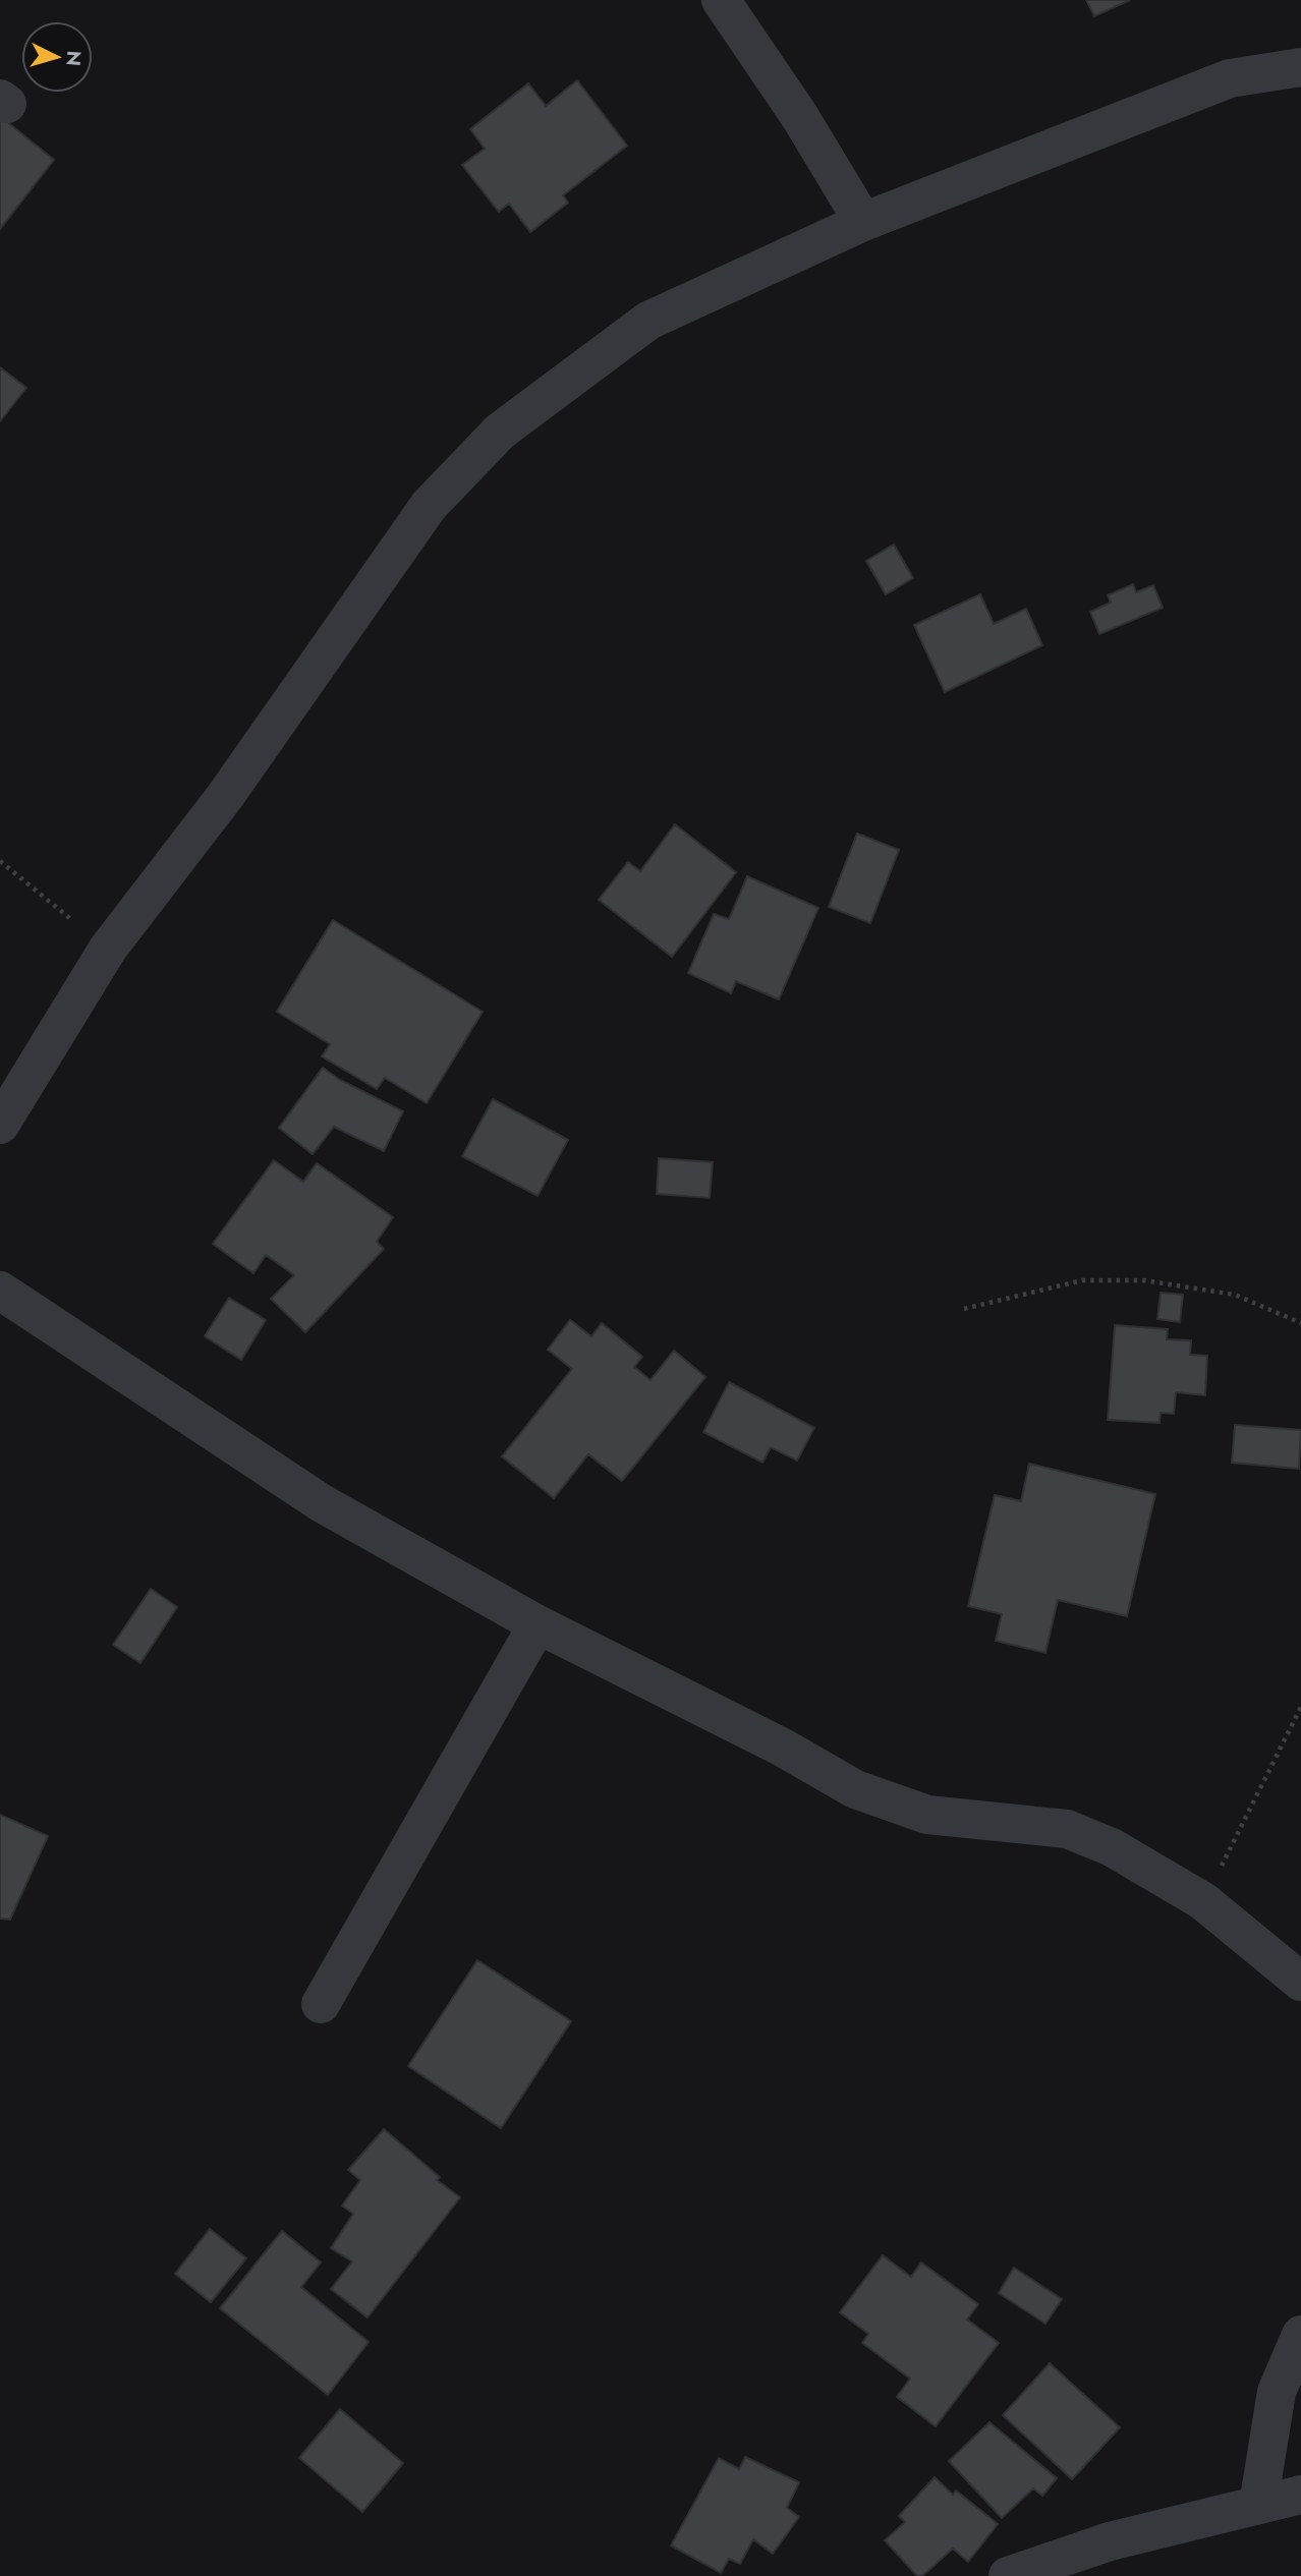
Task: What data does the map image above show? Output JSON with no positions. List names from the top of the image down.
{
  "north": "right"
}
